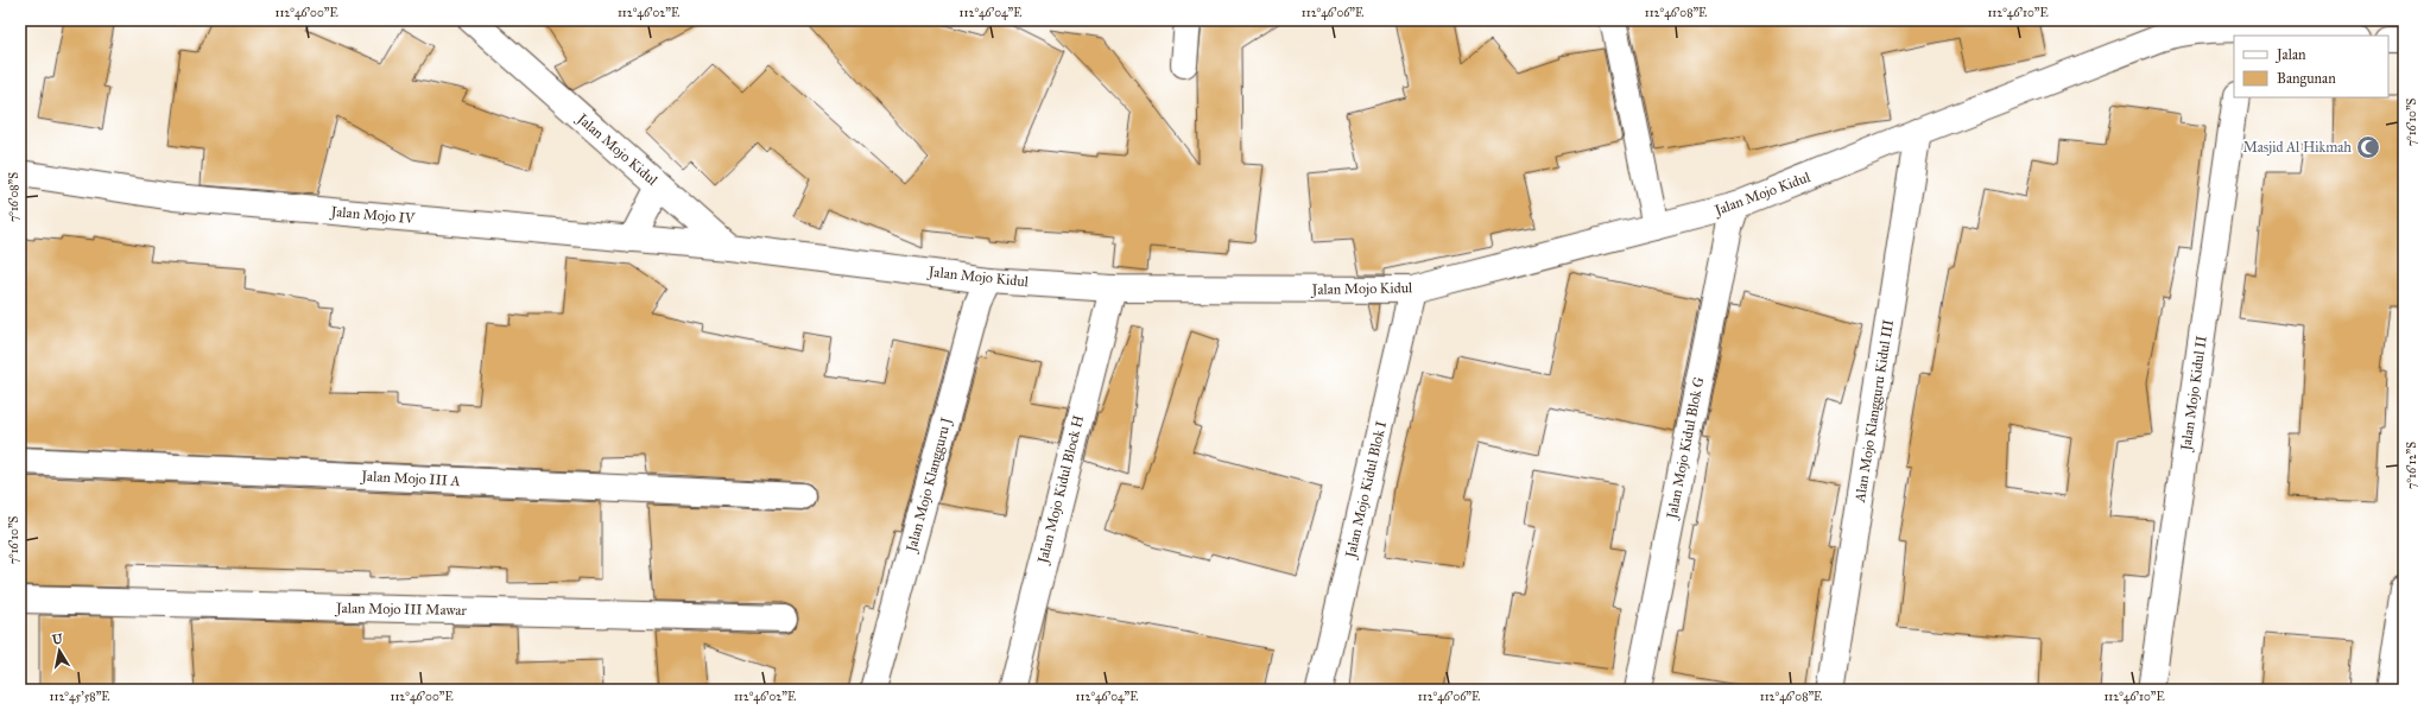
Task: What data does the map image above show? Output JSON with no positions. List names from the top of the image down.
{
  "streets": {
    "street": [
      "Jalan Mojo Kidul",
      "Jalan Mojo IV",
      "Jalan Mojo Kidul II",
      "Alan Mojo Klangguru Kidul III",
      "Jalan Mojo Kidul Blok G",
      "Jalan Mojo III A",
      "Jalan Mojo Klangguru J",
      "Jalan Mojo Kidul Block H",
      "Jalan Mojo Kidul Blok I",
      "Jalan Mojo III Mawar"
    ]
  },
  "crossings": [
    ["Jalan Mojo Kidul", "Jalan Mojo IV"],
    ["Jalan Mojo Kidul", "Alan Mojo Klangguru Kidul III"],
    ["Jalan Mojo Kidul", "Jalan Mojo Kidul Blok G"],
    ["Jalan Mojo Kidul", "Jalan Mojo Klangguru J"],
    ["Jalan Mojo Kidul", "Jalan Mojo Kidul Block H"],
    ["Jalan Mojo Kidul", "Jalan Mojo Kidul Blok I"]
  ],
  "places": {
    "mosque": ["Masjid Al Hikmah"]
  },
  "legend": ["Jalan", "Bangunan"],
  "north": "top",
  "coordinates": [
    "112°46'00\"E",
    "112°46'02\"E",
    "112°46'04\"E",
    "112°46'06\"E",
    "112°46'08\"E",
    "112°46'10\"E",
    "7°16'10\"S",
    "7°16'08\"S",
    "7°16'12\"S",
    "112°45'58\"E"
  ]
}
